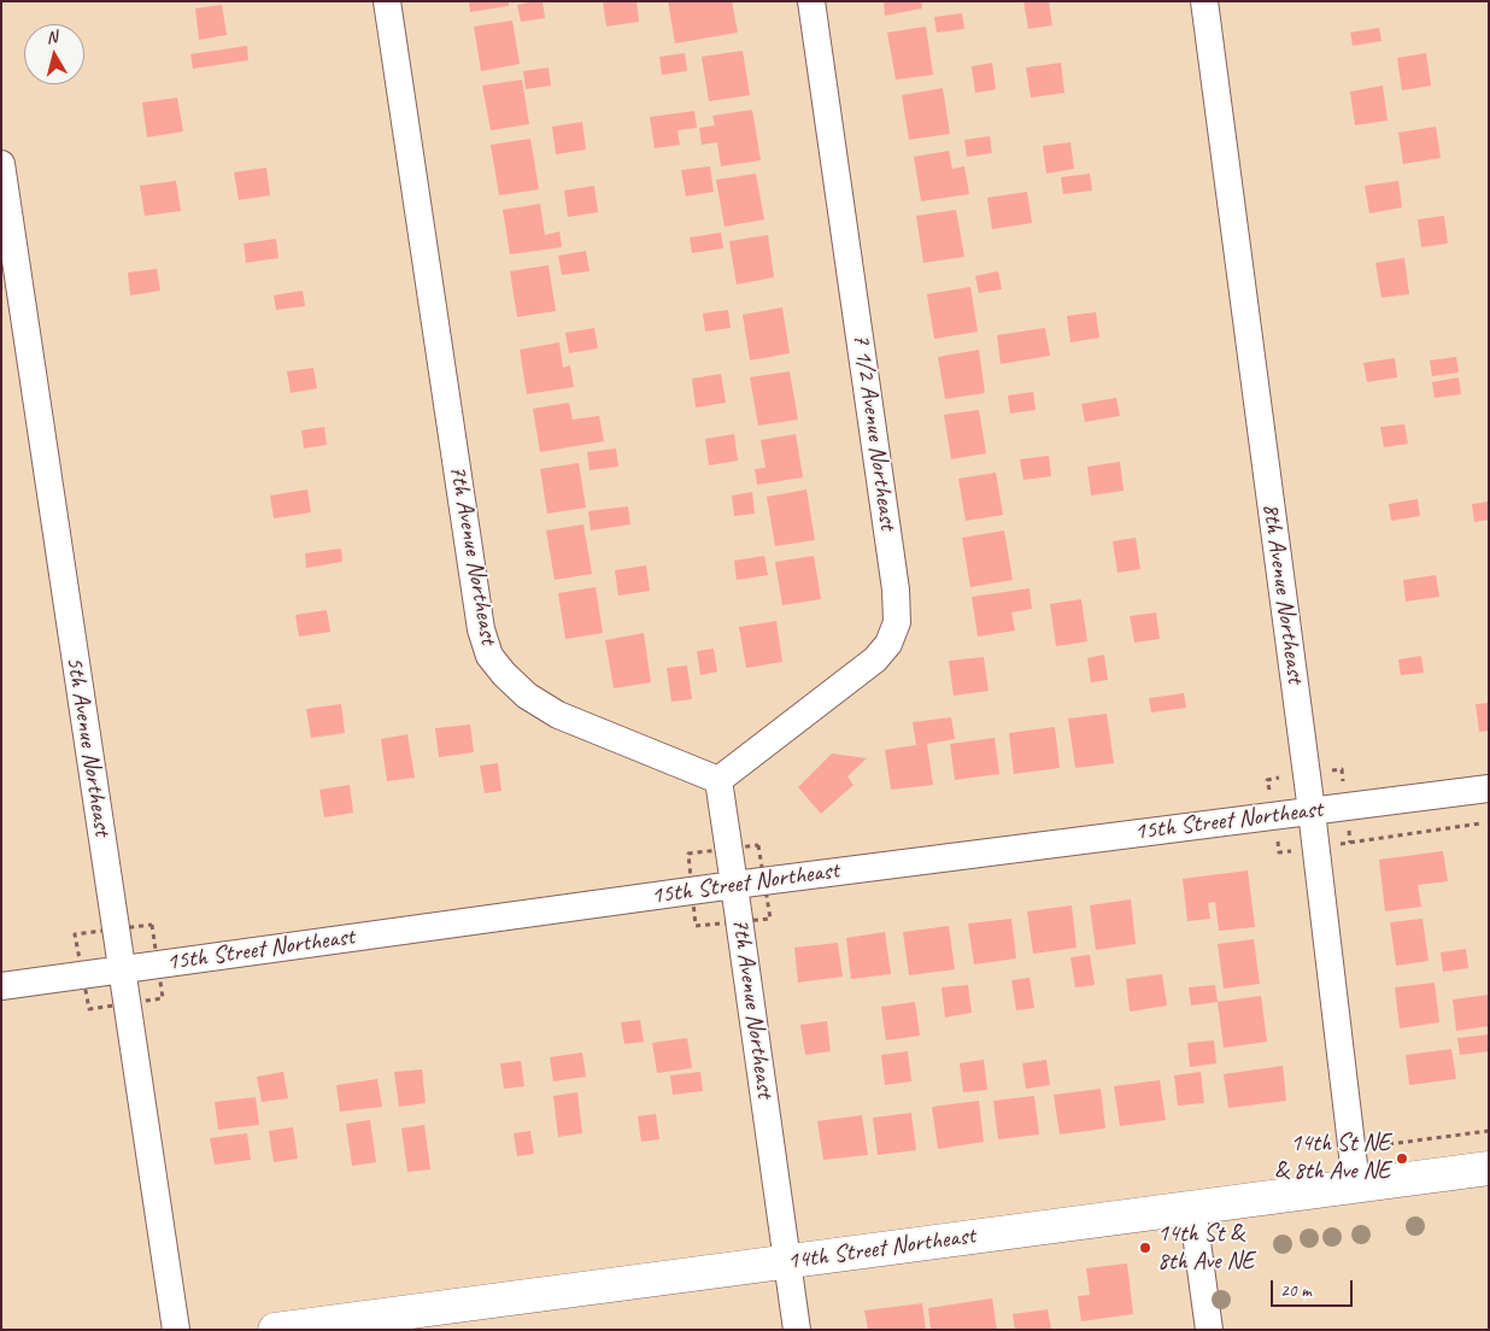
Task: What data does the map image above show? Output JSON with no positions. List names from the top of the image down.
{
  "streets": {
    "main road": ["14th Street Northeast"],
    "street": [
      "7 1/2 Avenue Northeast",
      "7th Avenue Northeast",
      "8th Avenue Northeast",
      "5th Avenue Northeast",
      "15th Street Northeast"
    ]
  },
  "crossings": [
    ["7 1/2 Avenue Northeast", "7th Avenue Northeast"],
    ["7th Avenue Northeast", "15th Street Northeast"],
    ["7th Avenue Northeast", "14th Street Northeast"],
    ["8th Avenue Northeast", "15th Street Northeast"],
    ["8th Avenue Northeast", "14th Street Northeast"],
    ["5th Avenue Northeast", "15th Street Northeast"]
  ],
  "places": ["14th St NE & 8th Ave NE", "14th St & 8th Ave NE"],
  "scale_bar": "20 m",
  "north": "top"
}
